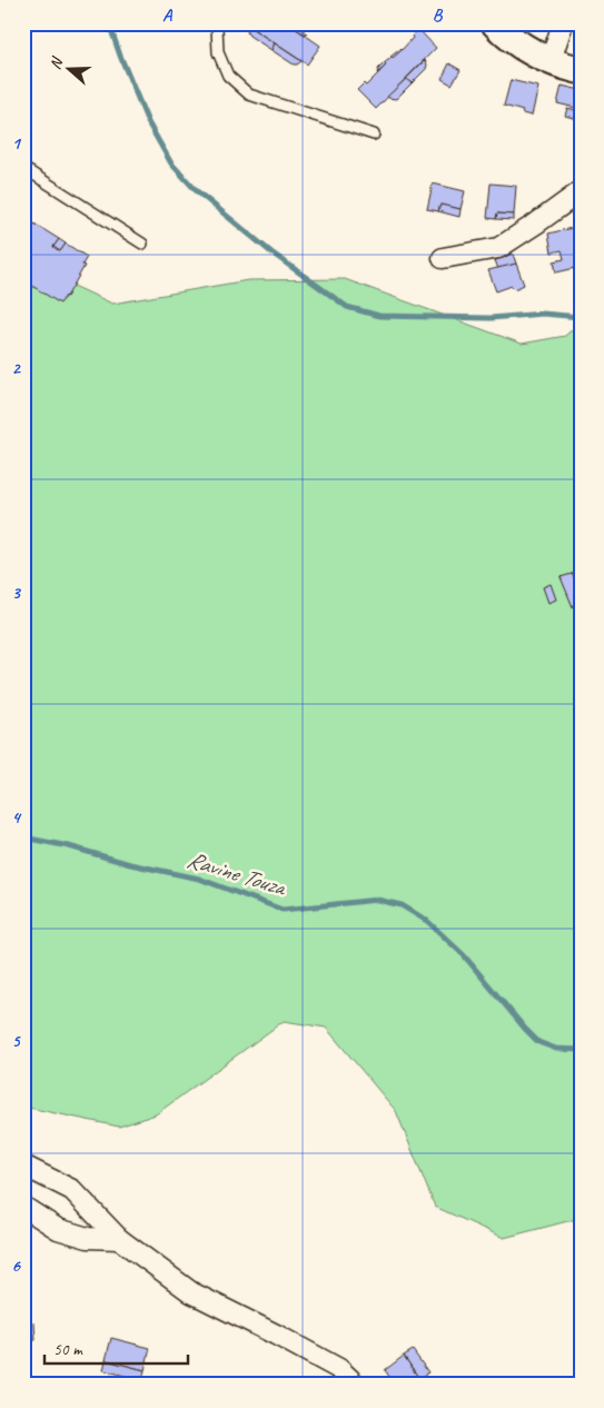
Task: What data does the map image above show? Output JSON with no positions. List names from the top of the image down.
{
  "water": ["Ravine Touza"],
  "scale_bar": "50 m",
  "north": "left",
  "grid": {
    "columns": ["A", "B"],
    "rows": [
      "1",
      "2",
      "3",
      "4",
      "5",
      "6"
    ]
  }
}
